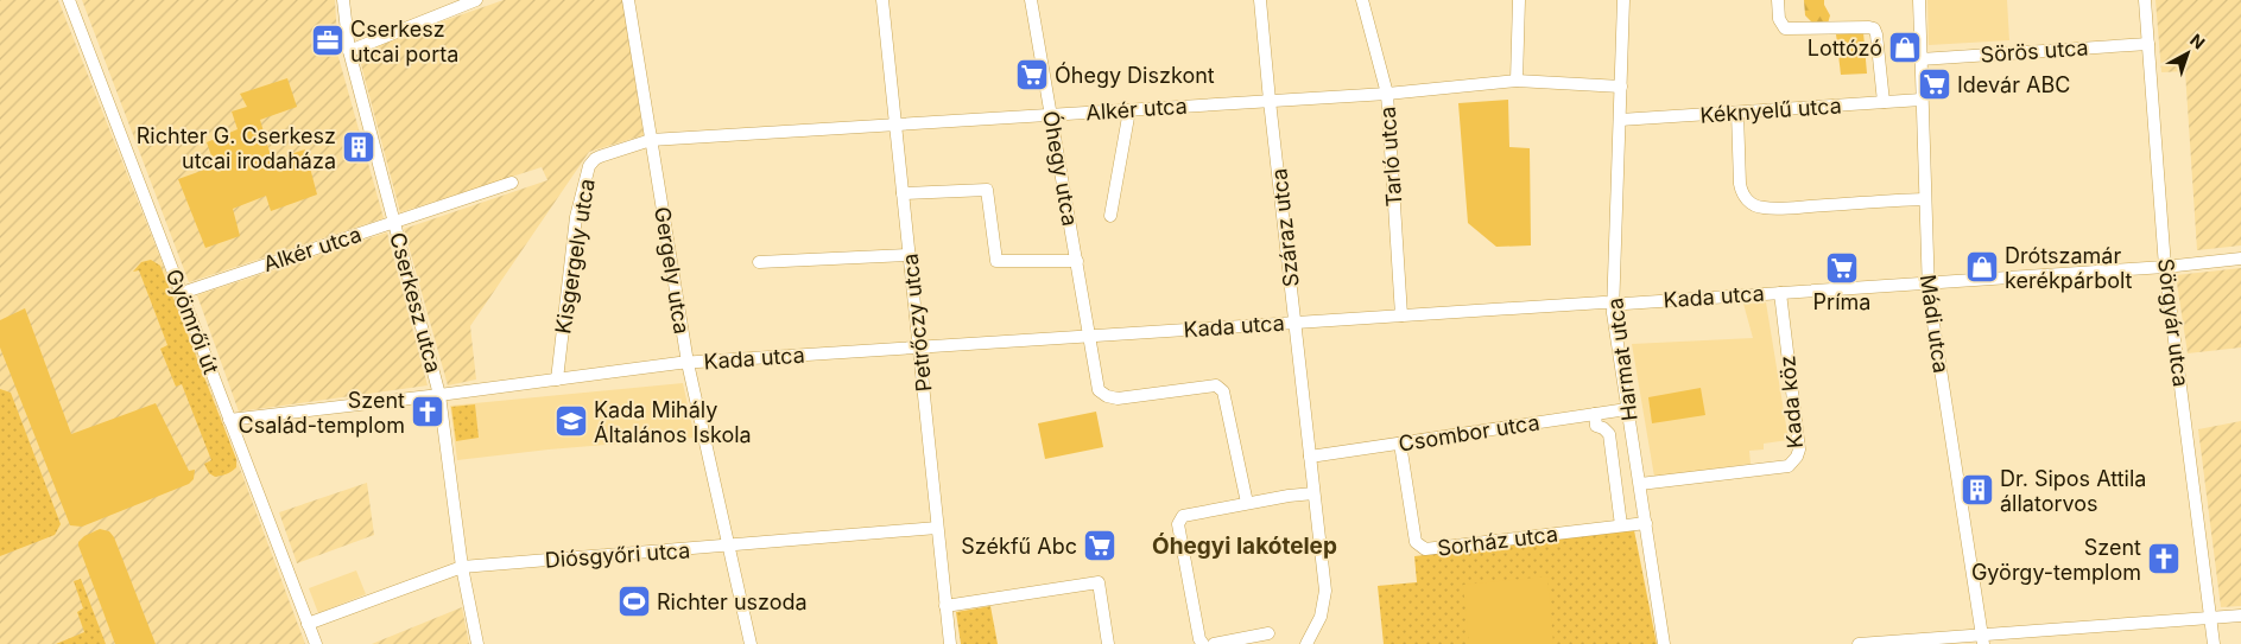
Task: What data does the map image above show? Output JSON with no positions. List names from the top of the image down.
{
  "streets": {
    "street": [
      "Sörös utca",
      "Alkér utca",
      "Kéknyelű utca",
      "Tarló utca",
      "Óhegy utca",
      "Száraz utca",
      "Kisgergely utca",
      "Gergely utca",
      "Kada utca",
      "Cserkesz utca",
      "Gyömrői út",
      "Petrőczy utca",
      "Sörgyár utca",
      "Mádi utca",
      "Harmat utca",
      "Kada köz",
      "Csombor utca",
      "Sorház utca",
      "Diósgyőri utca"
    ]
  },
  "crossings": [
    ["Sörös utca", "Sörgyár utca"],
    ["Sörös utca", "Mádi utca"],
    ["Alkér utca", "Tarló utca"],
    ["Alkér utca", "Óhegy utca"],
    ["Alkér utca", "Száraz utca"],
    ["Alkér utca", "Kisgergely utca"],
    ["Alkér utca", "Gergely utca"],
    ["Alkér utca", "Cserkesz utca"],
    ["Alkér utca", "Gyömrői út"],
    ["Alkér utca", "Petrőczy utca"],
    ["Alkér utca", "Harmat utca"],
    ["Kéknyelű utca", "Mádi utca"],
    ["Kéknyelű utca", "Harmat utca"],
    ["Tarló utca", "Kada utca"],
    ["Óhegy utca", "Kada utca"],
    ["Száraz utca", "Kada utca"],
    ["Száraz utca", "Csombor utca"],
    ["Kisgergely utca", "Gergely utca"],
    ["Kisgergely utca", "Kada utca"],
    ["Gergely utca", "Kada utca"],
    ["Gergely utca", "Diósgyőri utca"],
    ["Kada utca", "Cserkesz utca"],
    ["Kada utca", "Gyömrői út"],
    ["Kada utca", "Petrőczy utca"],
    ["Kada utca", "Sörgyár utca"],
    ["Kada utca", "Mádi utca"],
    ["Kada utca", "Harmat utca"],
    ["Kada utca", "Kada köz"],
    ["Cserkesz utca", "Diósgyőri utca"],
    ["Gyömrői út", "Diósgyőri utca"],
    ["Petrőczy utca", "Diósgyőri utca"],
    ["Harmat utca", "Kada köz"],
    ["Harmat utca", "Csombor utca"],
    ["Harmat utca", "Sorház utca"],
    ["Csombor utca", "Sorház utca"]
  ],
  "districts": ["Óhegyi lakótelep"],
  "places": {
    "office": ["Cserkesz utcai porta"],
    "shop": ["Lottózó", "Drótszamár kerékpárbolt"],
    "supermarket": [
      "Óhegy Diszkont",
      "Idevár ABC",
      "Príma",
      "Székfű Abc"
    ],
    "building": ["Richter G. Cserkesz utcai irodaháza", "Dr. Sipos Attila állatorvos"],
    "church": ["Szent Család-templom", "Szent György-templom"],
    "school or university": ["Kada Mihály Általános Iskola"],
    "sports": ["Richter uszoda"]
  },
  "north": "top right"
}
